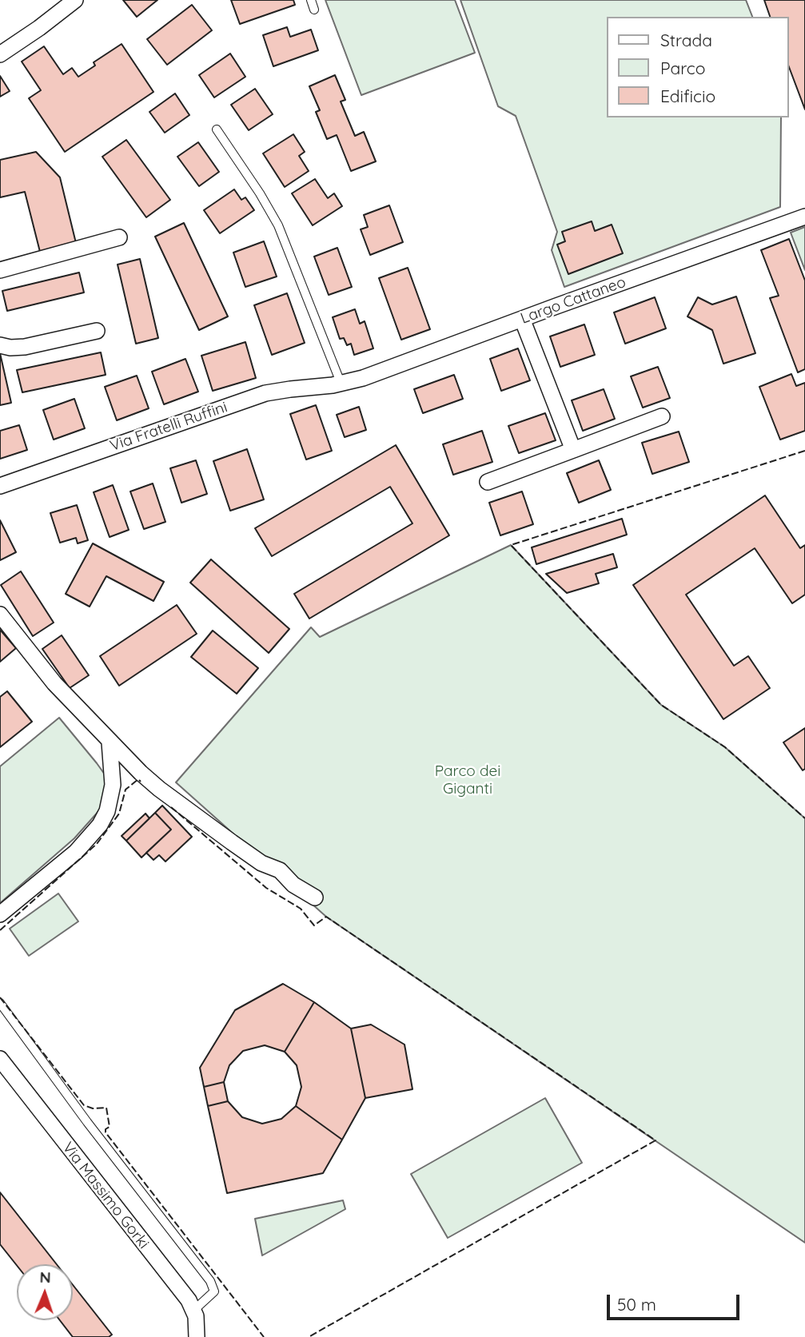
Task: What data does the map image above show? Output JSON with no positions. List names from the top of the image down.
{
  "streets": {
    "street": ["Largo Cattaneo", "Via Fratelli Ruffini", "Via Massimo Gorki"]
  },
  "crossings": [
    ["Largo Cattaneo", "Via Fratelli Ruffini"]
  ],
  "parks": ["Parco dei Giganti"],
  "legend": ["Strada", "Parco", "Edificio"],
  "scale_bar": "50 m",
  "north": "top"
}
